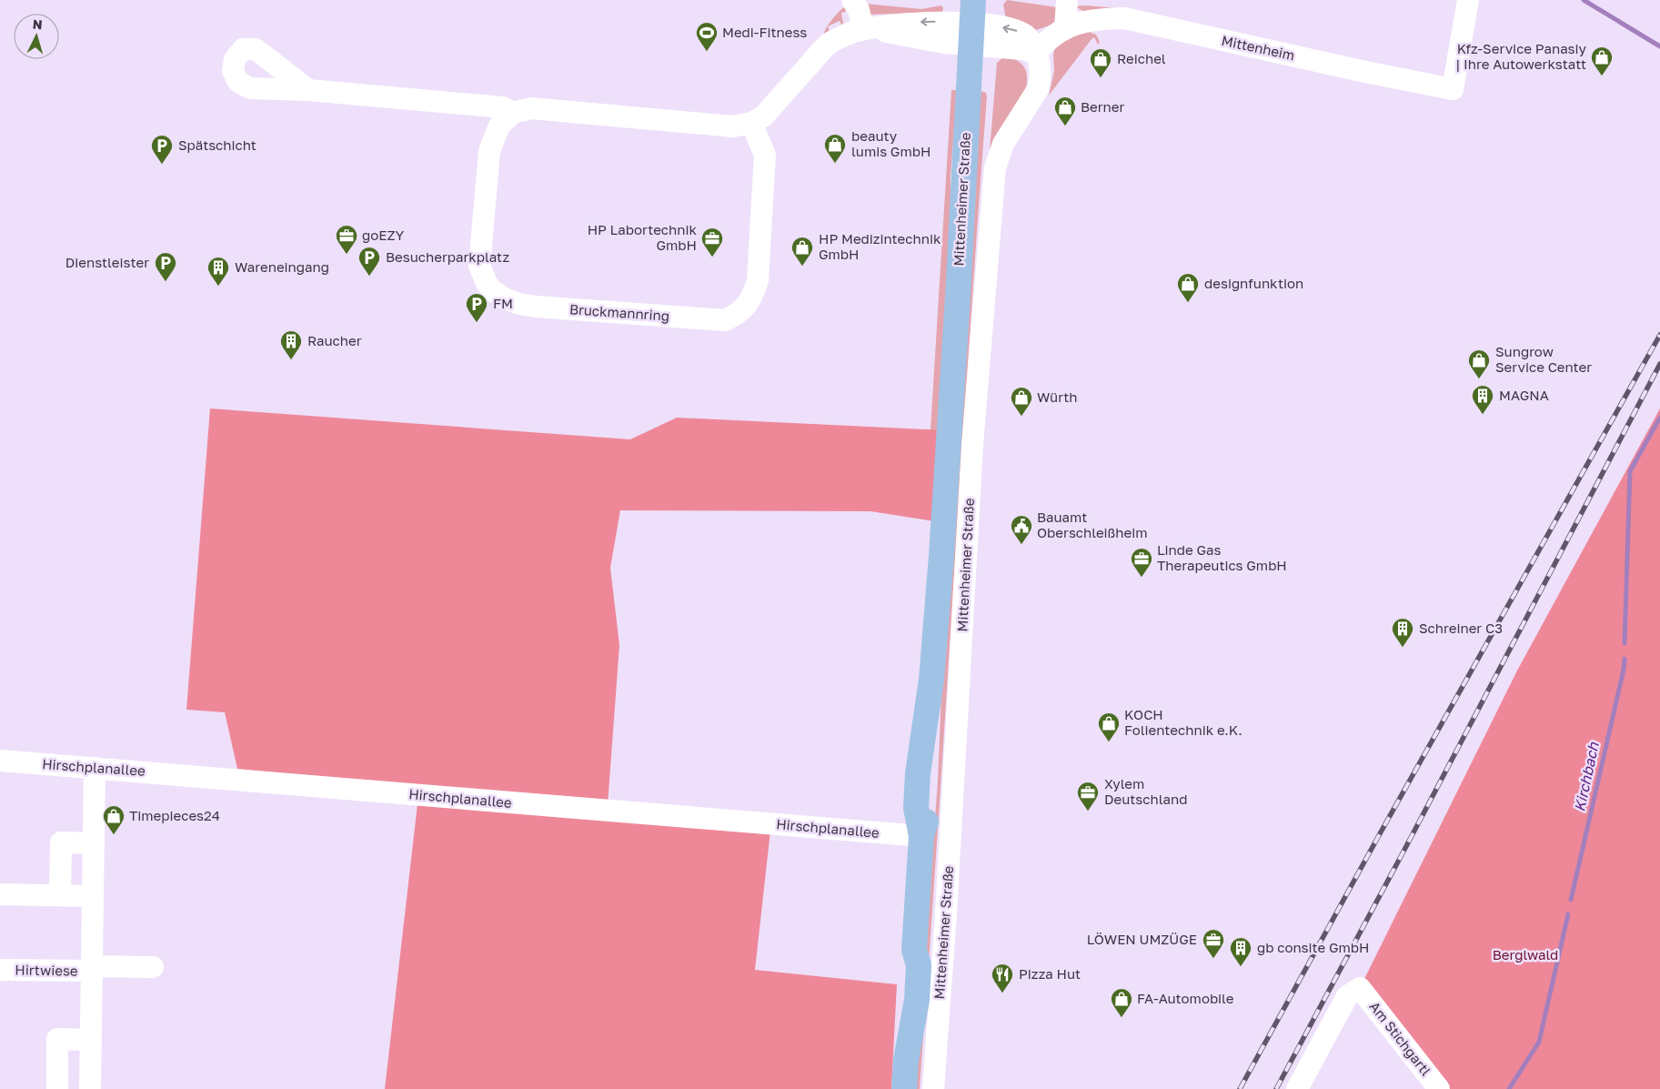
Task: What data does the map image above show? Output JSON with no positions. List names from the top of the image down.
{
  "streets": {
    "main road": ["Mittenheimer Straße"],
    "street": [
      "Mittenheim",
      "Bruckmannring",
      "Hirschplanallee",
      "Hirtwiese",
      "Am Stichgartl"
    ]
  },
  "crossings": [
    ["Mittenheim", "Mittenheimer Straße"],
    ["Mittenheimer Straße", "Hirschplanallee"],
    ["Hirschplanallee", "Hirtwiese"]
  ],
  "water": ["Kirchbach"],
  "parks": ["Berglwald"],
  "places": {
    "sports": ["Medi-Fitness"],
    "shop": [
      "Kfz-Service Panasiy | Ihre Autowerkstatt",
      "Reichel",
      "Berner",
      "beauty lumis GmbH",
      "HP Medizintechnik GmbH",
      "designfunktion",
      "Sungrow Service Center",
      "Würth",
      "KOCH Folientechnik e.K.",
      "Timepieces24",
      "FA-Automobile"
    ],
    "parking": [
      "Spätschicht",
      "Besucherparkplatz",
      "Dienstleister",
      "FM"
    ],
    "office": [
      "goEZY",
      "HP Labortechnik GmbH",
      "Linde Gas Therapeutics GmbH",
      "Xylem Deutschland",
      "LÖWEN UMZÜGE"
    ],
    "building": [
      "Wareneingang",
      "Raucher",
      "MAGNA",
      "Schreiner C3",
      "gb consite GmbH"
    ],
    "public building": ["Bauamt Oberschleißheim"],
    "restaurant": ["Pizza Hut"]
  },
  "north": "top"
}
